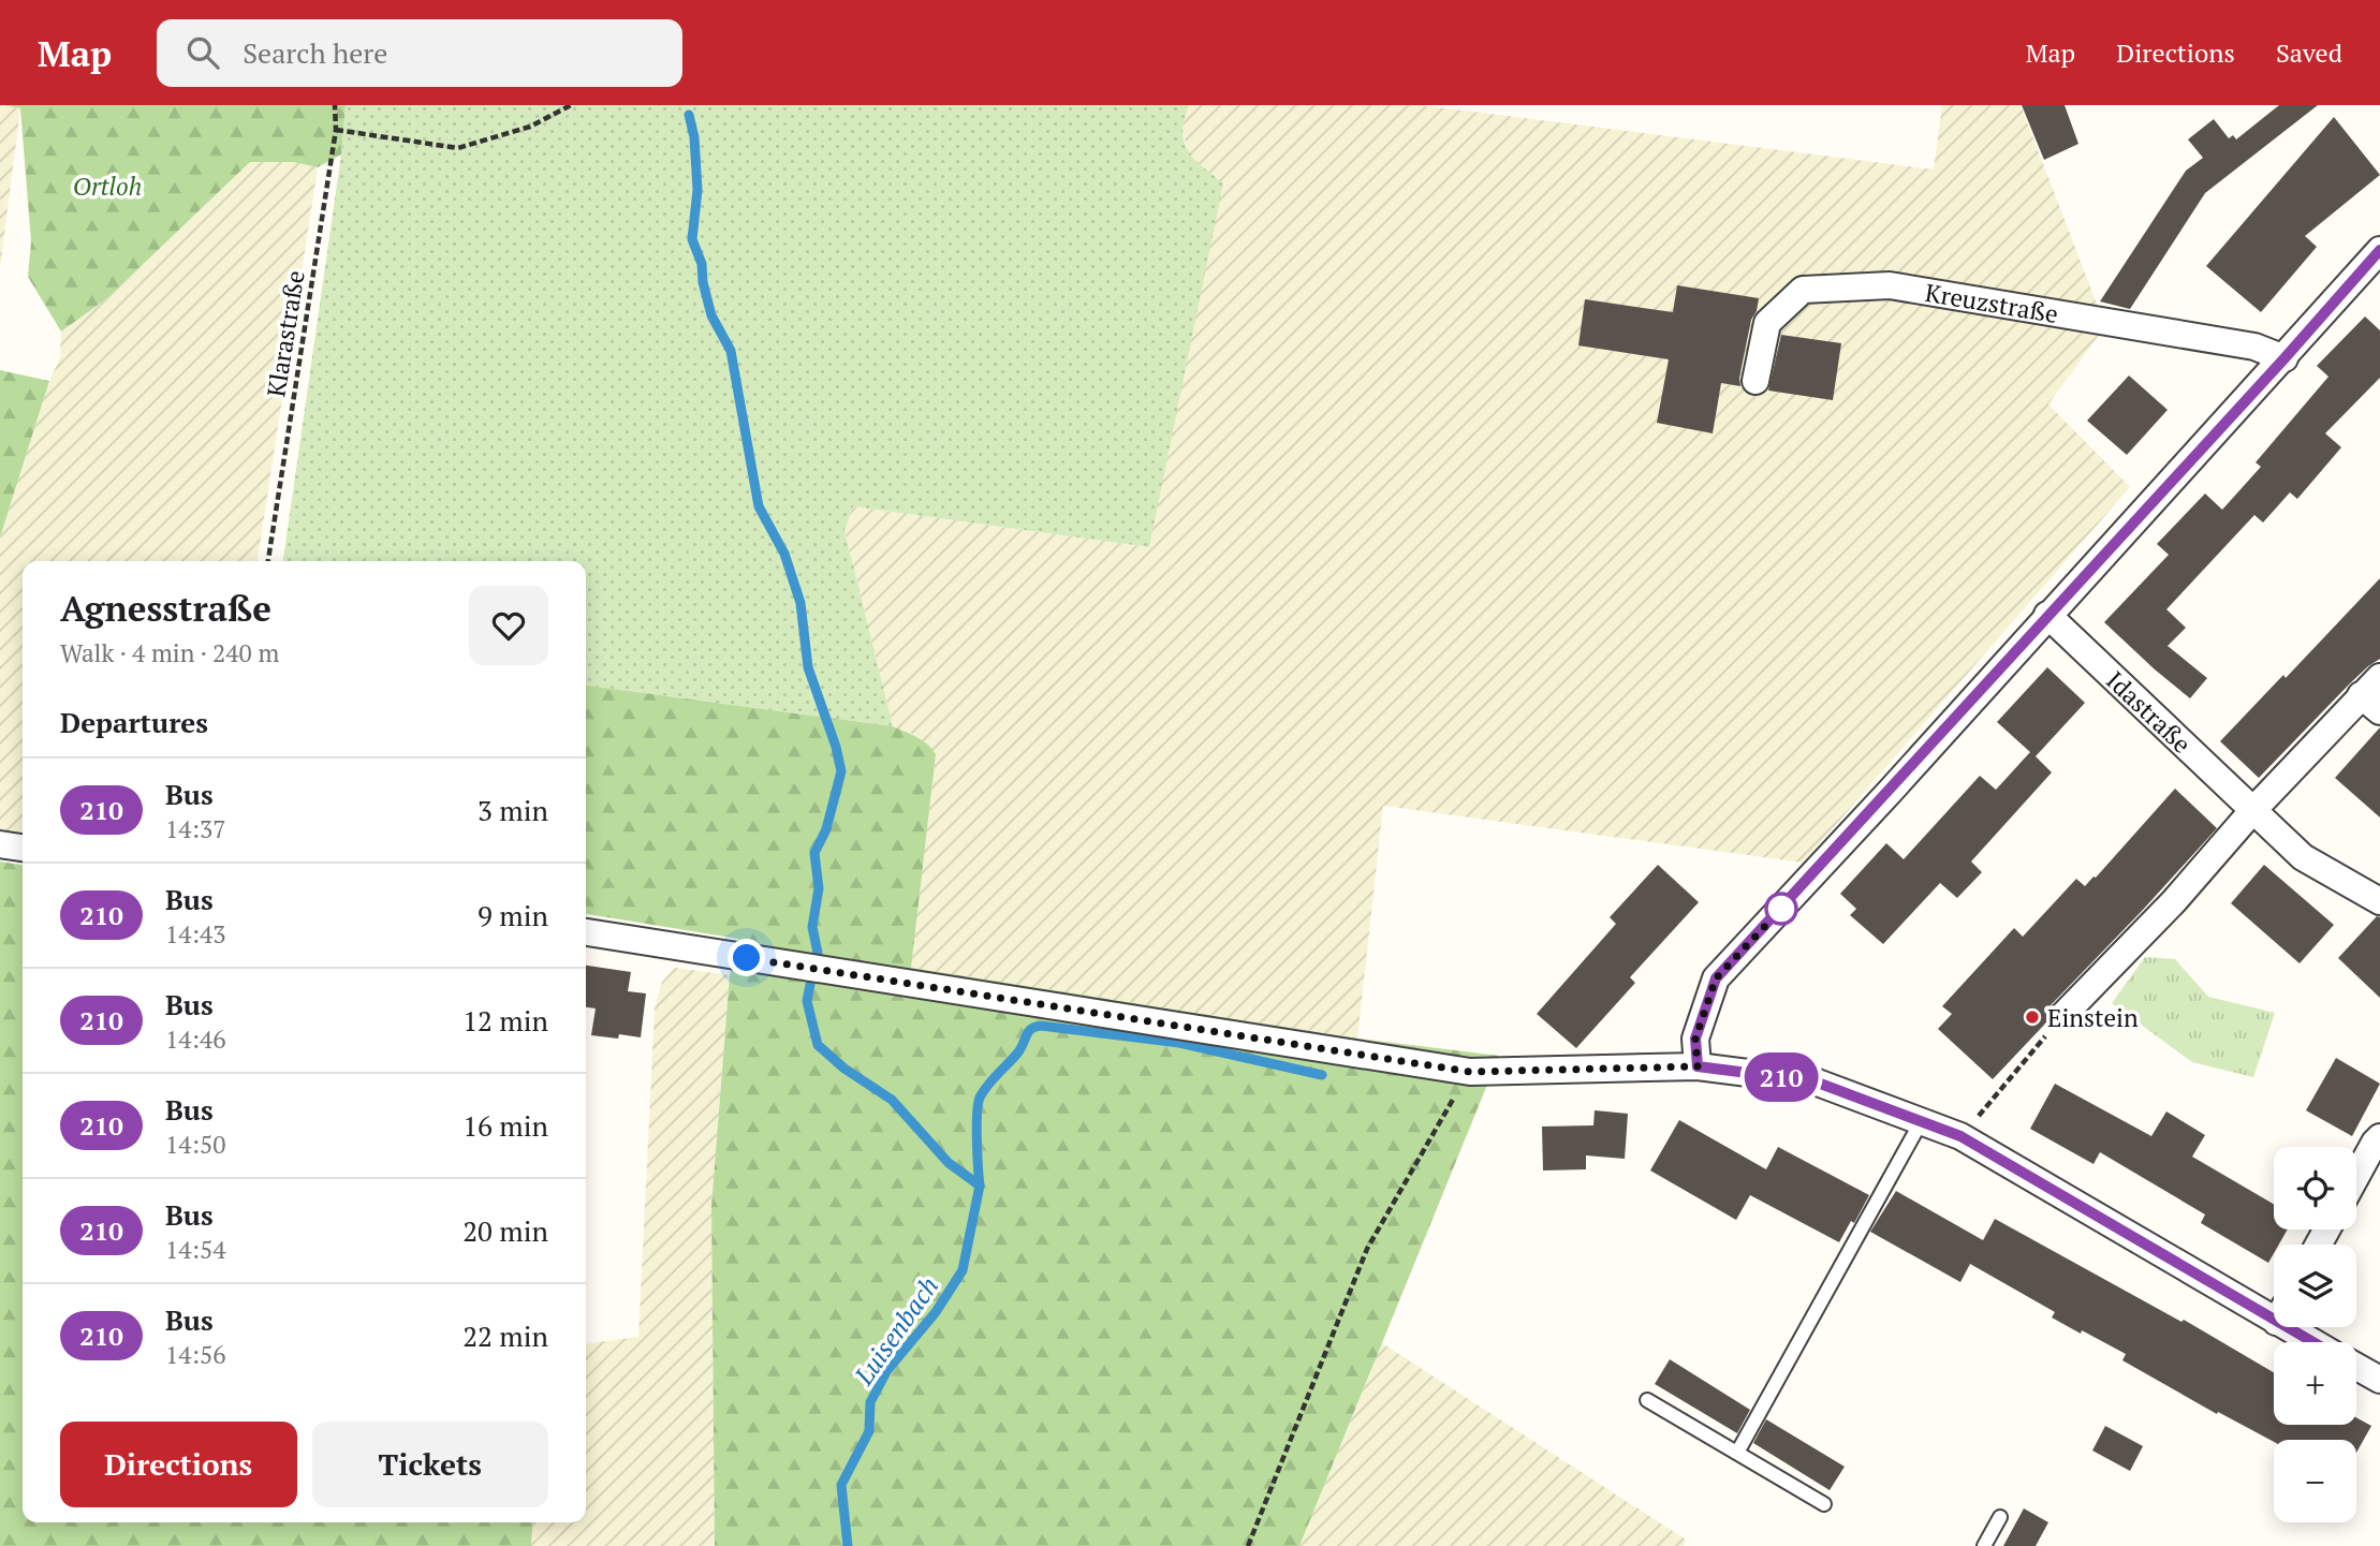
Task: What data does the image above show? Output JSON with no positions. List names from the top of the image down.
{
  "streets": {
    "street": ["Kreuzstraße", "Idastraße"],
    "path": ["Klarastraße"]
  },
  "water": ["Luisenbach"],
  "parks": ["Ortloh"],
  "places": ["Einstein"],
  "lines": ["bus line 210"],
  "page": {
    "header": "Map",
    "search": "Search here",
    "nav": ["Map", "Directions", "Saved"],
    "on_map": "210",
    "heading": [
      ["Agnesstraße", "Walk · 4 min · 240 m"],
      "Departures"
    ],
    "list": [
      {
        "mark": "210",
        "name": "Bus",
        "note": "14:37",
        "value": "3 min"
      },
      {
        "mark": "210",
        "name": "Bus",
        "note": "14:43",
        "value": "9 min"
      },
      {
        "mark": "210",
        "name": "Bus",
        "note": "14:46",
        "value": "12 min"
      },
      {
        "mark": "210",
        "name": "Bus",
        "note": "14:50",
        "value": "16 min"
      },
      {
        "mark": "210",
        "name": "Bus",
        "note": "14:54",
        "value": "20 min"
      },
      {
        "mark": "210",
        "name": "Bus",
        "note": "14:56",
        "value": "22 min"
      }
    ],
    "map_buttons": ["+", "−"],
    "buttons": ["Directions", "Tickets"]
  }
}
